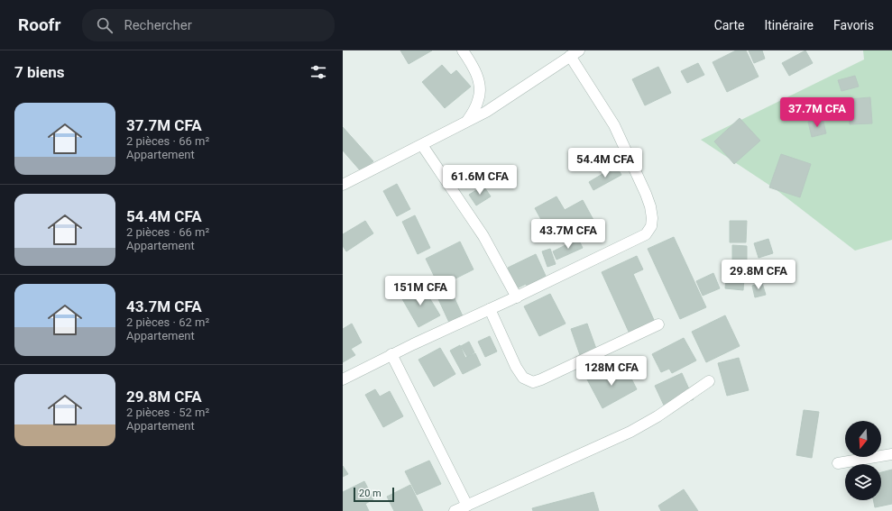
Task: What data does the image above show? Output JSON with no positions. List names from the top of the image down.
{
  "scale_bar": "20 m",
  "north": "bottom",
  "page": {
    "header": "Roofr",
    "search": "Rechercher",
    "nav": ["Carte", "Itinéraire", "Favoris"],
    "heading": "7 biens",
    "list": [
      {
        "name": "37.7M CFA",
        "note": "2 pièces · 66 m² · Appartement"
      },
      {
        "name": "54.4M CFA",
        "note": "2 pièces · 66 m² · Appartement"
      },
      {
        "name": "43.7M CFA",
        "note": "2 pièces · 62 m² · Appartement"
      },
      {
        "name": "29.8M CFA",
        "note": "2 pièces · 52 m² · Appartement"
      }
    ],
    "price": [
      "37.7M CFA",
      "54.4M CFA",
      "61.6M CFA",
      "43.7M CFA",
      "29.8M CFA",
      "151M CFA",
      "128M CFA"
    ],
    "scale": "20 m"
  }
}
